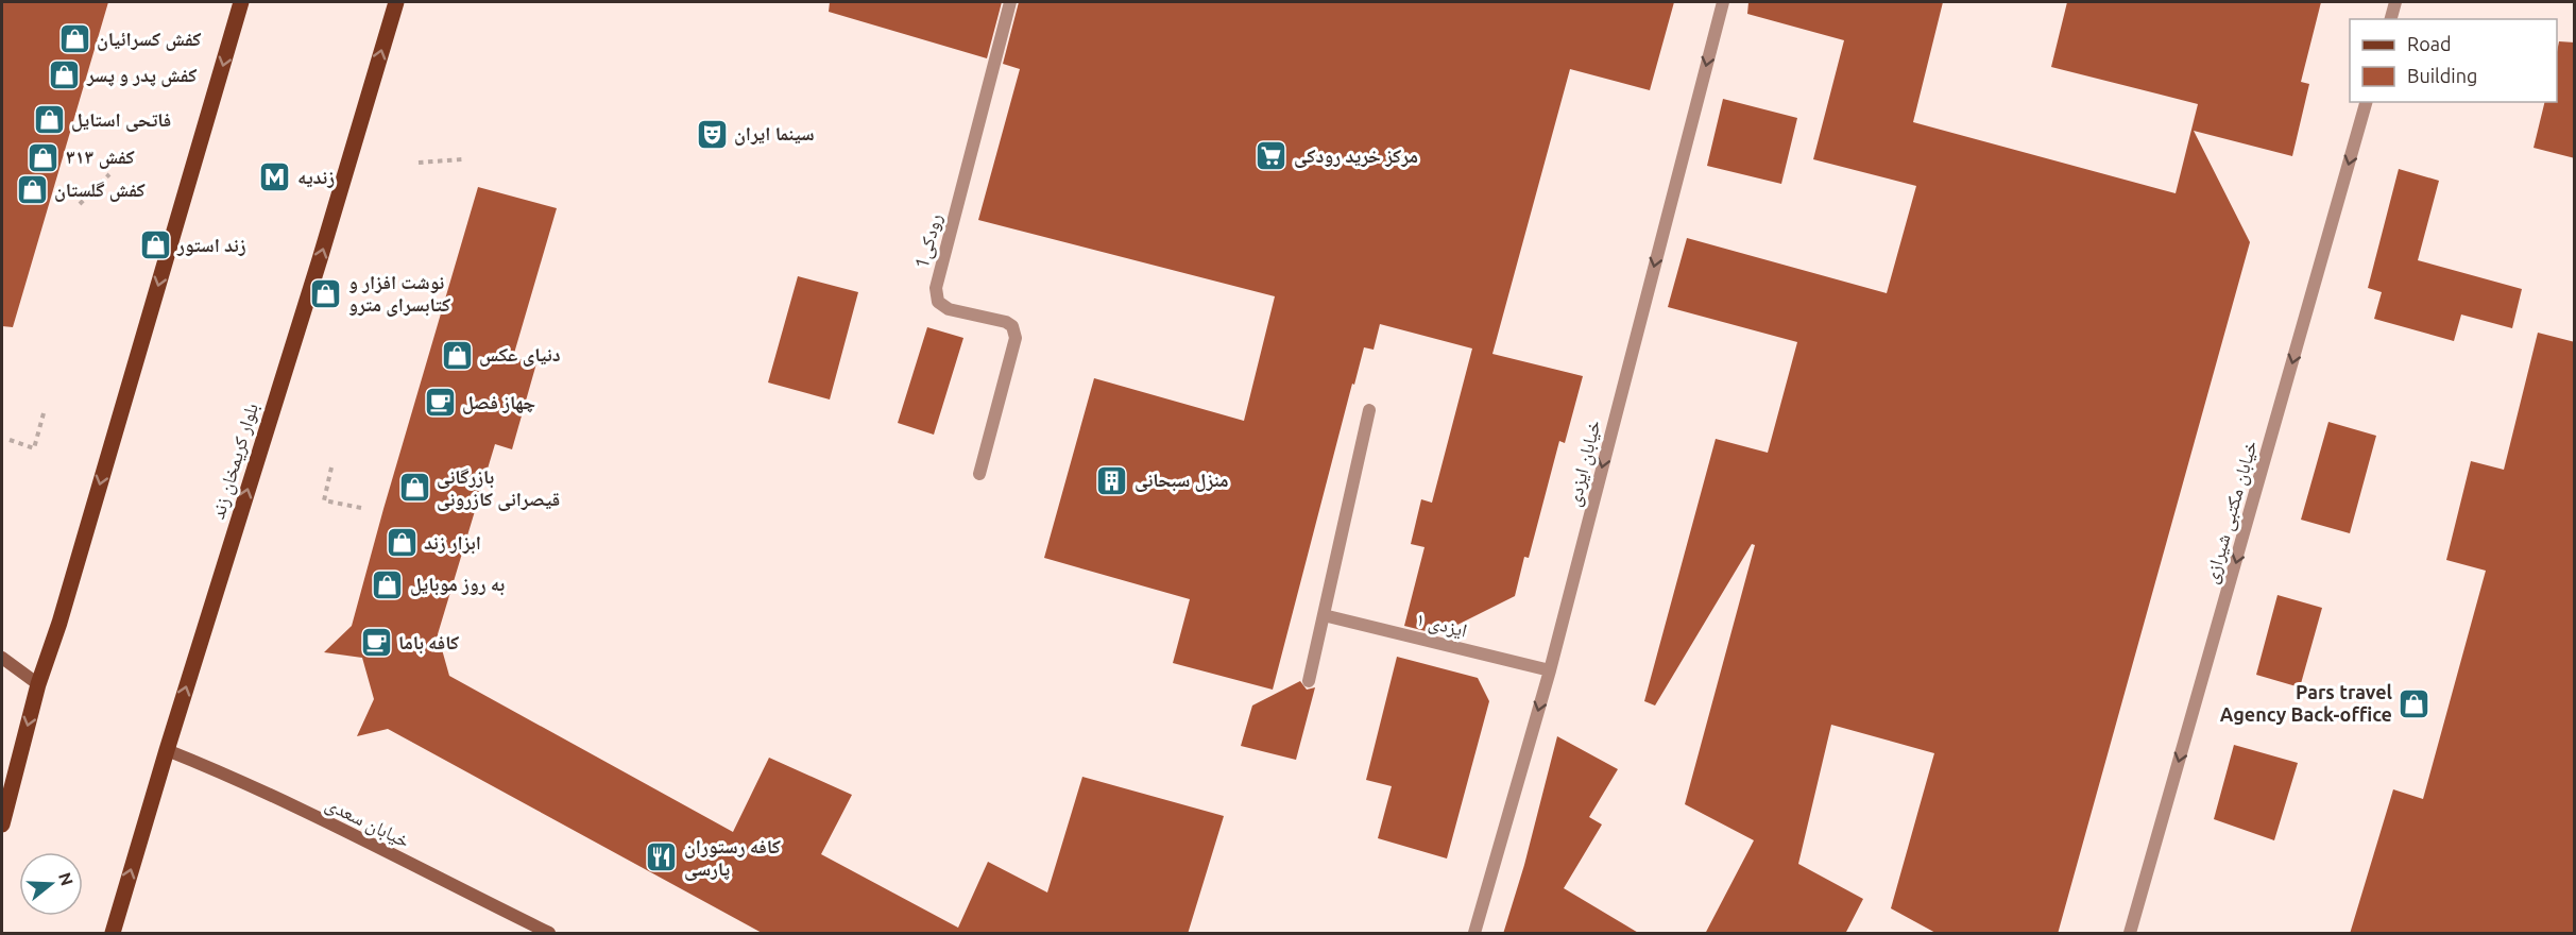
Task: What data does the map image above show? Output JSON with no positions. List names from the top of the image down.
{
  "streets": {
    "main road": ["بلوار کریمخان زند"],
    "street": [
      "1رودکی",
      "خیابان ایزدی",
      "خیابان مکتبی شیرازی",
      "ایزدی ۱",
      "خیابان سعدی"
    ]
  },
  "crossings": [
    ["بلوار کریمخان زند", "خیابان سعدی"],
    ["خیابان ایزدی", "ایزدی ۱"]
  ],
  "one_way": ["خیابان ایزدی", "خیابان مکتبی شیرازی"],
  "places": {
    "shop": [
      "کفش کسرائیان",
      "کفش پدر و پسر",
      "فاتحی استایل",
      "کفش ۳۱۳",
      "کفش گلستان",
      "زند استور",
      "نوشت افزار و کتابسرای مترو",
      "دنیای عکس",
      "بازرگانی قیصرانی کازرونی",
      "ابزار زند",
      "به روز موبایل",
      "Pars travel Agency Back-office"
    ],
    "theatre": ["سینما ایران"],
    "supermarket": ["مرکز خرید رودکی"],
    "metro station": ["زندیه"],
    "cafe": ["چهاز فصل", "کافه باما"],
    "building": ["منزل سبحانی"],
    "restaurant": ["کافه رستوران پارسی"]
  },
  "legend": ["Road", "Building"],
  "north": "right"
}
